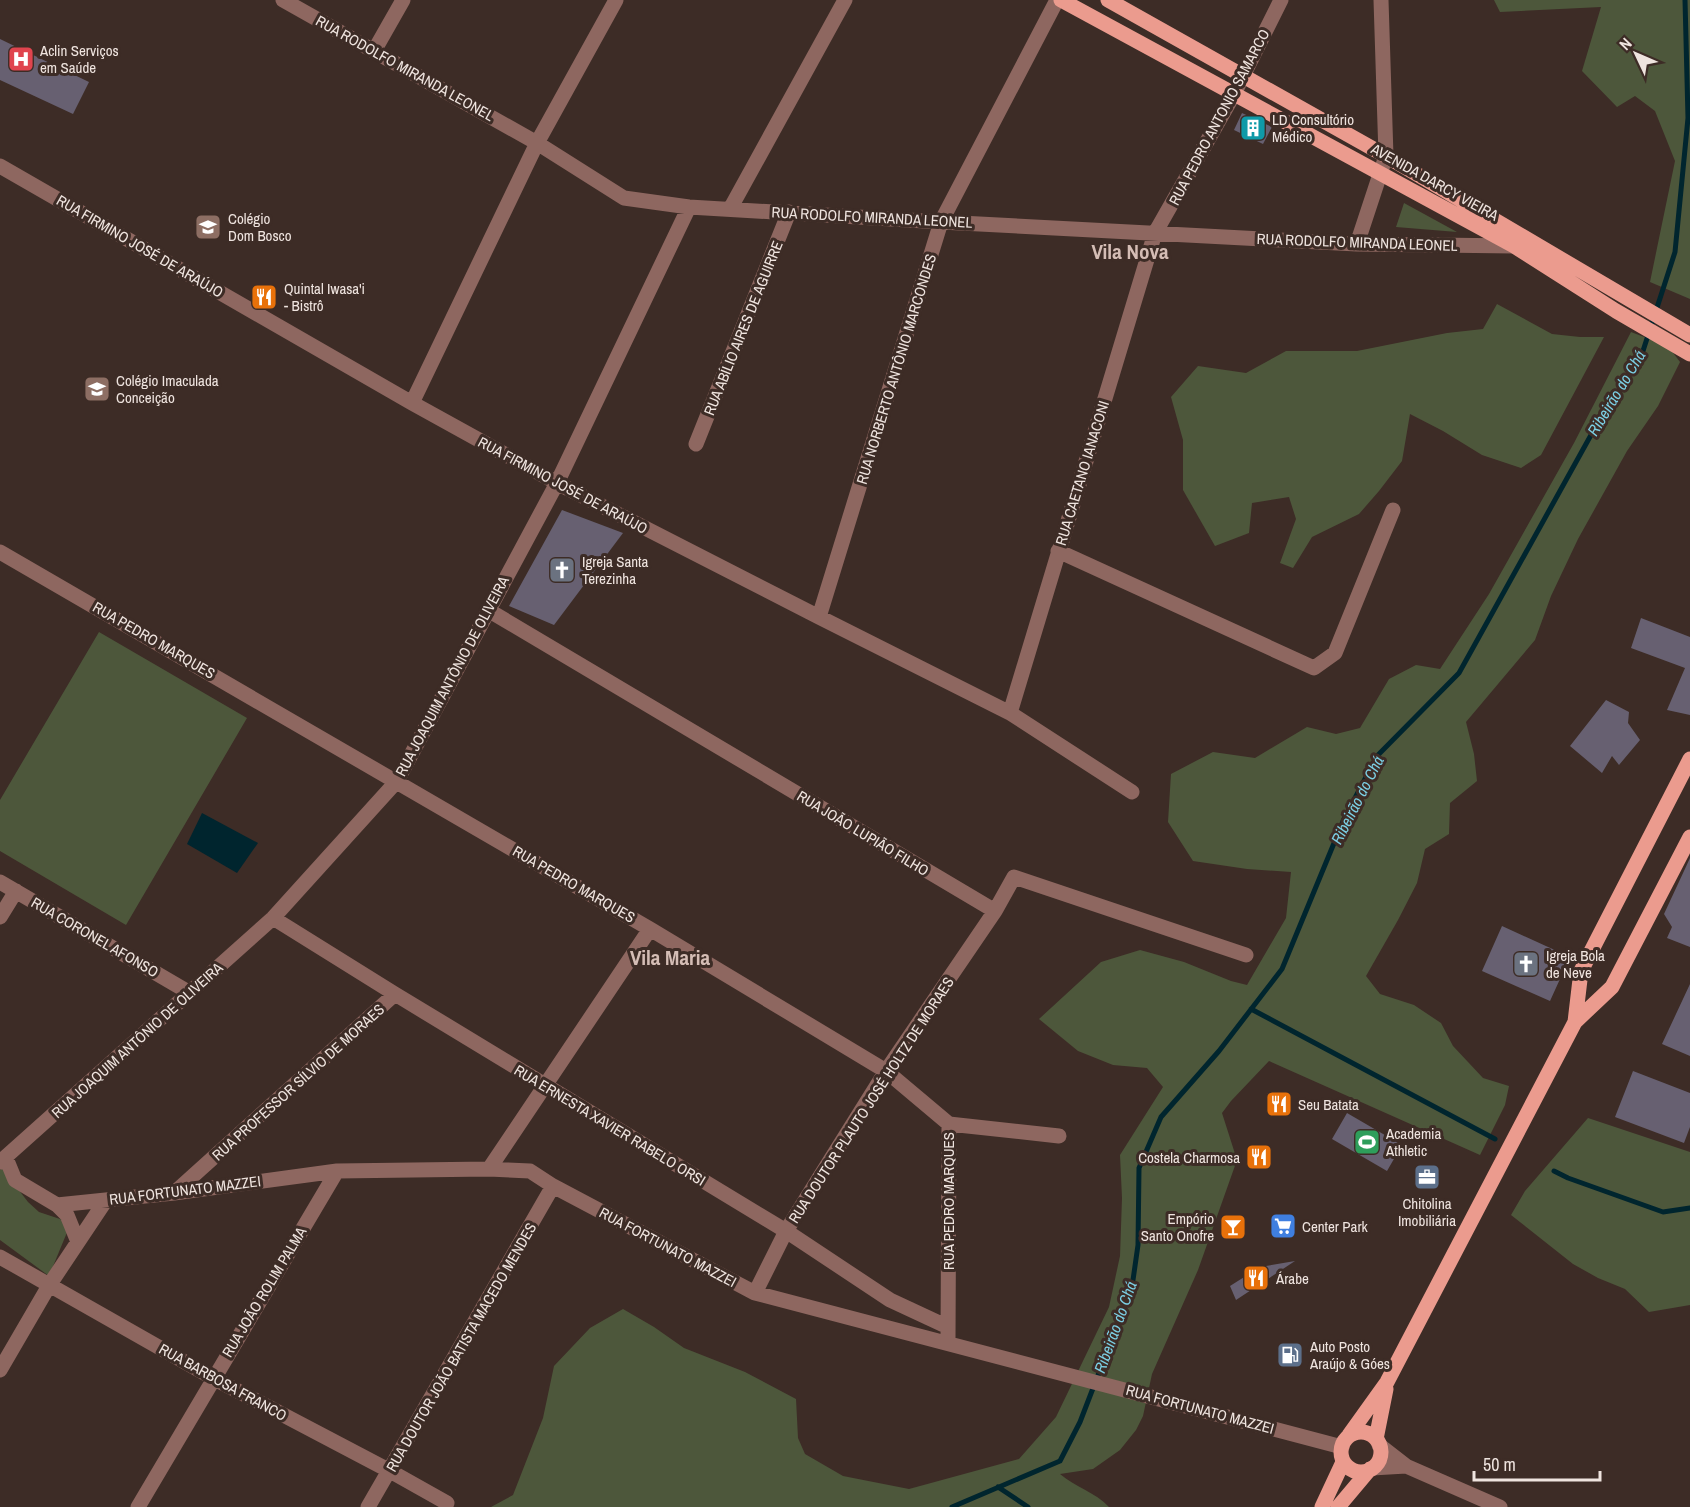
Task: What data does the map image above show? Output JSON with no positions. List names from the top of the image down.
{
  "streets": {
    "main road": ["AVENIDA DARCY VIEIRA"],
    "street": [
      "RUA RODOLFO MIRANDA LEONEL",
      "RUA PEDRO ANTONIO SAMARCO",
      "RUA FIRMINO JOSÉ DE ARAÚJO",
      "RUA ABÍLIO AIRES DE AGUIRRE",
      "RUA NORBERTO ANTÔNIO MARCONDES",
      "RUA CAETANO IANACONI",
      "RUA PEDRO MARQUES",
      "RUA JOAQUIM ANTÔNIO DE OLIVEIRA",
      "RUA JOÃO LUPIÃO FILHO",
      "RUA CORONEL AFONSO",
      "RUA PROFESSOR SÍLVIO DE MORAES",
      "RUA DOUTOR PLAUTO JOSÉ HOLTZ DE MORAES",
      "RUA ERNESTA XAVIER RABELO ORSI",
      "RUA FORTUNATO MAZZEI",
      "RUA JOÃO ROLIM PALMA",
      "RUA DOUTOR JOÃO BATISTA MACEDO MENDES",
      "RUA BARBOSA FRANCO"
    ]
  },
  "crossings": [
    ["RUA RODOLFO MIRANDA LEONEL", "RUA PEDRO ANTONIO SAMARCO"],
    ["RUA RODOLFO MIRANDA LEONEL", "AVENIDA DARCY VIEIRA"],
    ["RUA RODOLFO MIRANDA LEONEL", "RUA ABÍLIO AIRES DE AGUIRRE"],
    ["RUA RODOLFO MIRANDA LEONEL", "RUA NORBERTO ANTÔNIO MARCONDES"],
    ["RUA RODOLFO MIRANDA LEONEL", "RUA CAETANO IANACONI"],
    ["RUA RODOLFO MIRANDA LEONEL", "RUA JOAQUIM ANTÔNIO DE OLIVEIRA"],
    ["RUA PEDRO ANTONIO SAMARCO", "AVENIDA DARCY VIEIRA"],
    ["RUA PEDRO ANTONIO SAMARCO", "RUA CAETANO IANACONI"],
    ["AVENIDA DARCY VIEIRA", "RUA NORBERTO ANTÔNIO MARCONDES"],
    ["RUA FIRMINO JOSÉ DE ARAÚJO", "RUA NORBERTO ANTÔNIO MARCONDES"],
    ["RUA FIRMINO JOSÉ DE ARAÚJO", "RUA CAETANO IANACONI"],
    ["RUA FIRMINO JOSÉ DE ARAÚJO", "RUA JOAQUIM ANTÔNIO DE OLIVEIRA"],
    ["RUA PEDRO MARQUES", "RUA JOAQUIM ANTÔNIO DE OLIVEIRA"],
    ["RUA PEDRO MARQUES", "RUA DOUTOR PLAUTO JOSÉ HOLTZ DE MORAES"],
    ["RUA PEDRO MARQUES", "RUA ERNESTA XAVIER RABELO ORSI"],
    ["RUA PEDRO MARQUES", "RUA FORTUNATO MAZZEI"],
    ["RUA JOAQUIM ANTÔNIO DE OLIVEIRA", "RUA JOÃO LUPIÃO FILHO"],
    ["RUA JOAQUIM ANTÔNIO DE OLIVEIRA", "RUA CORONEL AFONSO"],
    ["RUA JOAQUIM ANTÔNIO DE OLIVEIRA", "RUA ERNESTA XAVIER RABELO ORSI"],
    ["RUA JOÃO LUPIÃO FILHO", "RUA DOUTOR PLAUTO JOSÉ HOLTZ DE MORAES"],
    ["RUA PROFESSOR SÍLVIO DE MORAES", "RUA ERNESTA XAVIER RABELO ORSI"],
    ["RUA PROFESSOR SÍLVIO DE MORAES", "RUA FORTUNATO MAZZEI"],
    ["RUA DOUTOR PLAUTO JOSÉ HOLTZ DE MORAES", "RUA ERNESTA XAVIER RABELO ORSI"],
    ["RUA DOUTOR PLAUTO JOSÉ HOLTZ DE MORAES", "RUA FORTUNATO MAZZEI"],
    ["RUA ERNESTA XAVIER RABELO ORSI", "RUA FORTUNATO MAZZEI"],
    ["RUA FORTUNATO MAZZEI", "RUA JOÃO ROLIM PALMA"],
    ["RUA FORTUNATO MAZZEI", "RUA DOUTOR JOÃO BATISTA MACEDO MENDES"],
    ["RUA JOÃO ROLIM PALMA", "RUA BARBOSA FRANCO"],
    ["RUA DOUTOR JOÃO BATISTA MACEDO MENDES", "RUA BARBOSA FRANCO"]
  ],
  "districts": ["Vila Nova", "Vila Maria"],
  "water": ["Ribeirão do Chá"],
  "places": {
    "hospital": ["Aclin Serviços em Saúde"],
    "building": ["LD Consultório Médico"],
    "school or university": ["Colégio Dom Bosco", "Colégio Imaculada Conceição"],
    "restaurant": [
      "Quintal Iwasa'i - Bistrô",
      "Seu Batata",
      "Costela Charmosa",
      "Árabe"
    ],
    "church": ["Igreja Santa Terezinha", "Igreja Bola de Neve"],
    "sports": ["Academia Athletic"],
    "office": ["Chitolina Imobiliária"],
    "supermarket": ["Center Park"],
    "bar": ["Empório Santo Onofre"],
    "fuel station": ["Auto Posto Araújo & Góes"]
  },
  "scale_bar": "50 m",
  "north": "top left"
}
